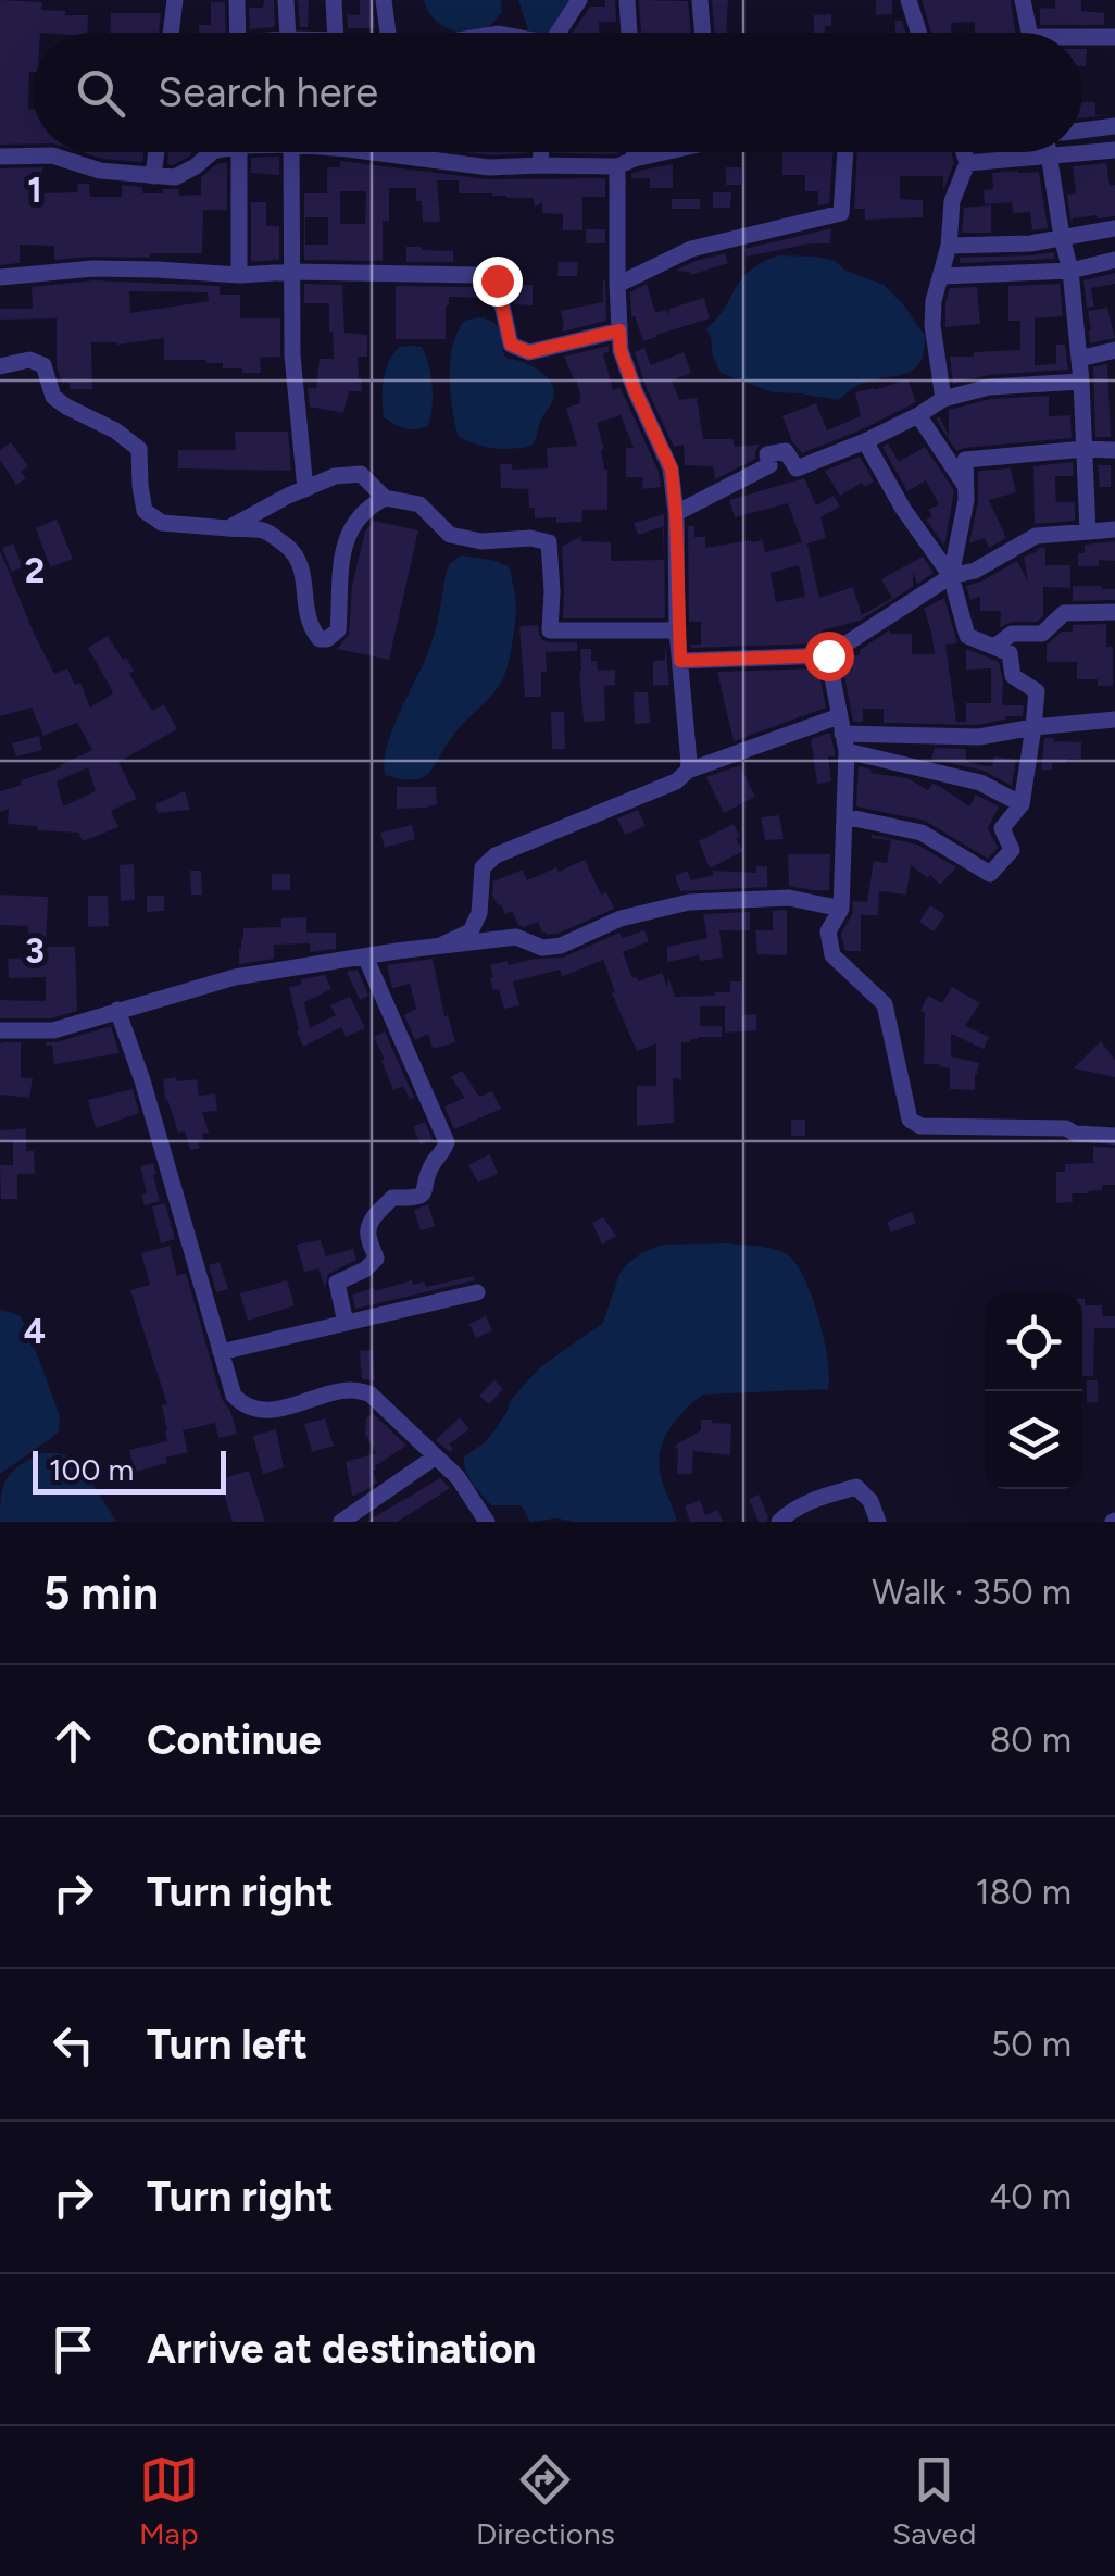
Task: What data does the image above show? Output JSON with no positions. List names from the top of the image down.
{
  "scale_bar": "100 m",
  "page": {
    "search": "Search here",
    "scale": "100 m",
    "heading": ["5 min", "Walk · 350 m"],
    "list": [
      ["Continue", "80 m"],
      ["Turn right", "180 m"],
      ["Turn left", "50 m"],
      ["Turn right", "40 m"],
      "Arrive at destination"
    ],
    "nav": ["Map", "Directions", "Saved"]
  },
  "grid": {
    "rows": [
      "1",
      "2",
      "3",
      "4"
    ]
  }
}
